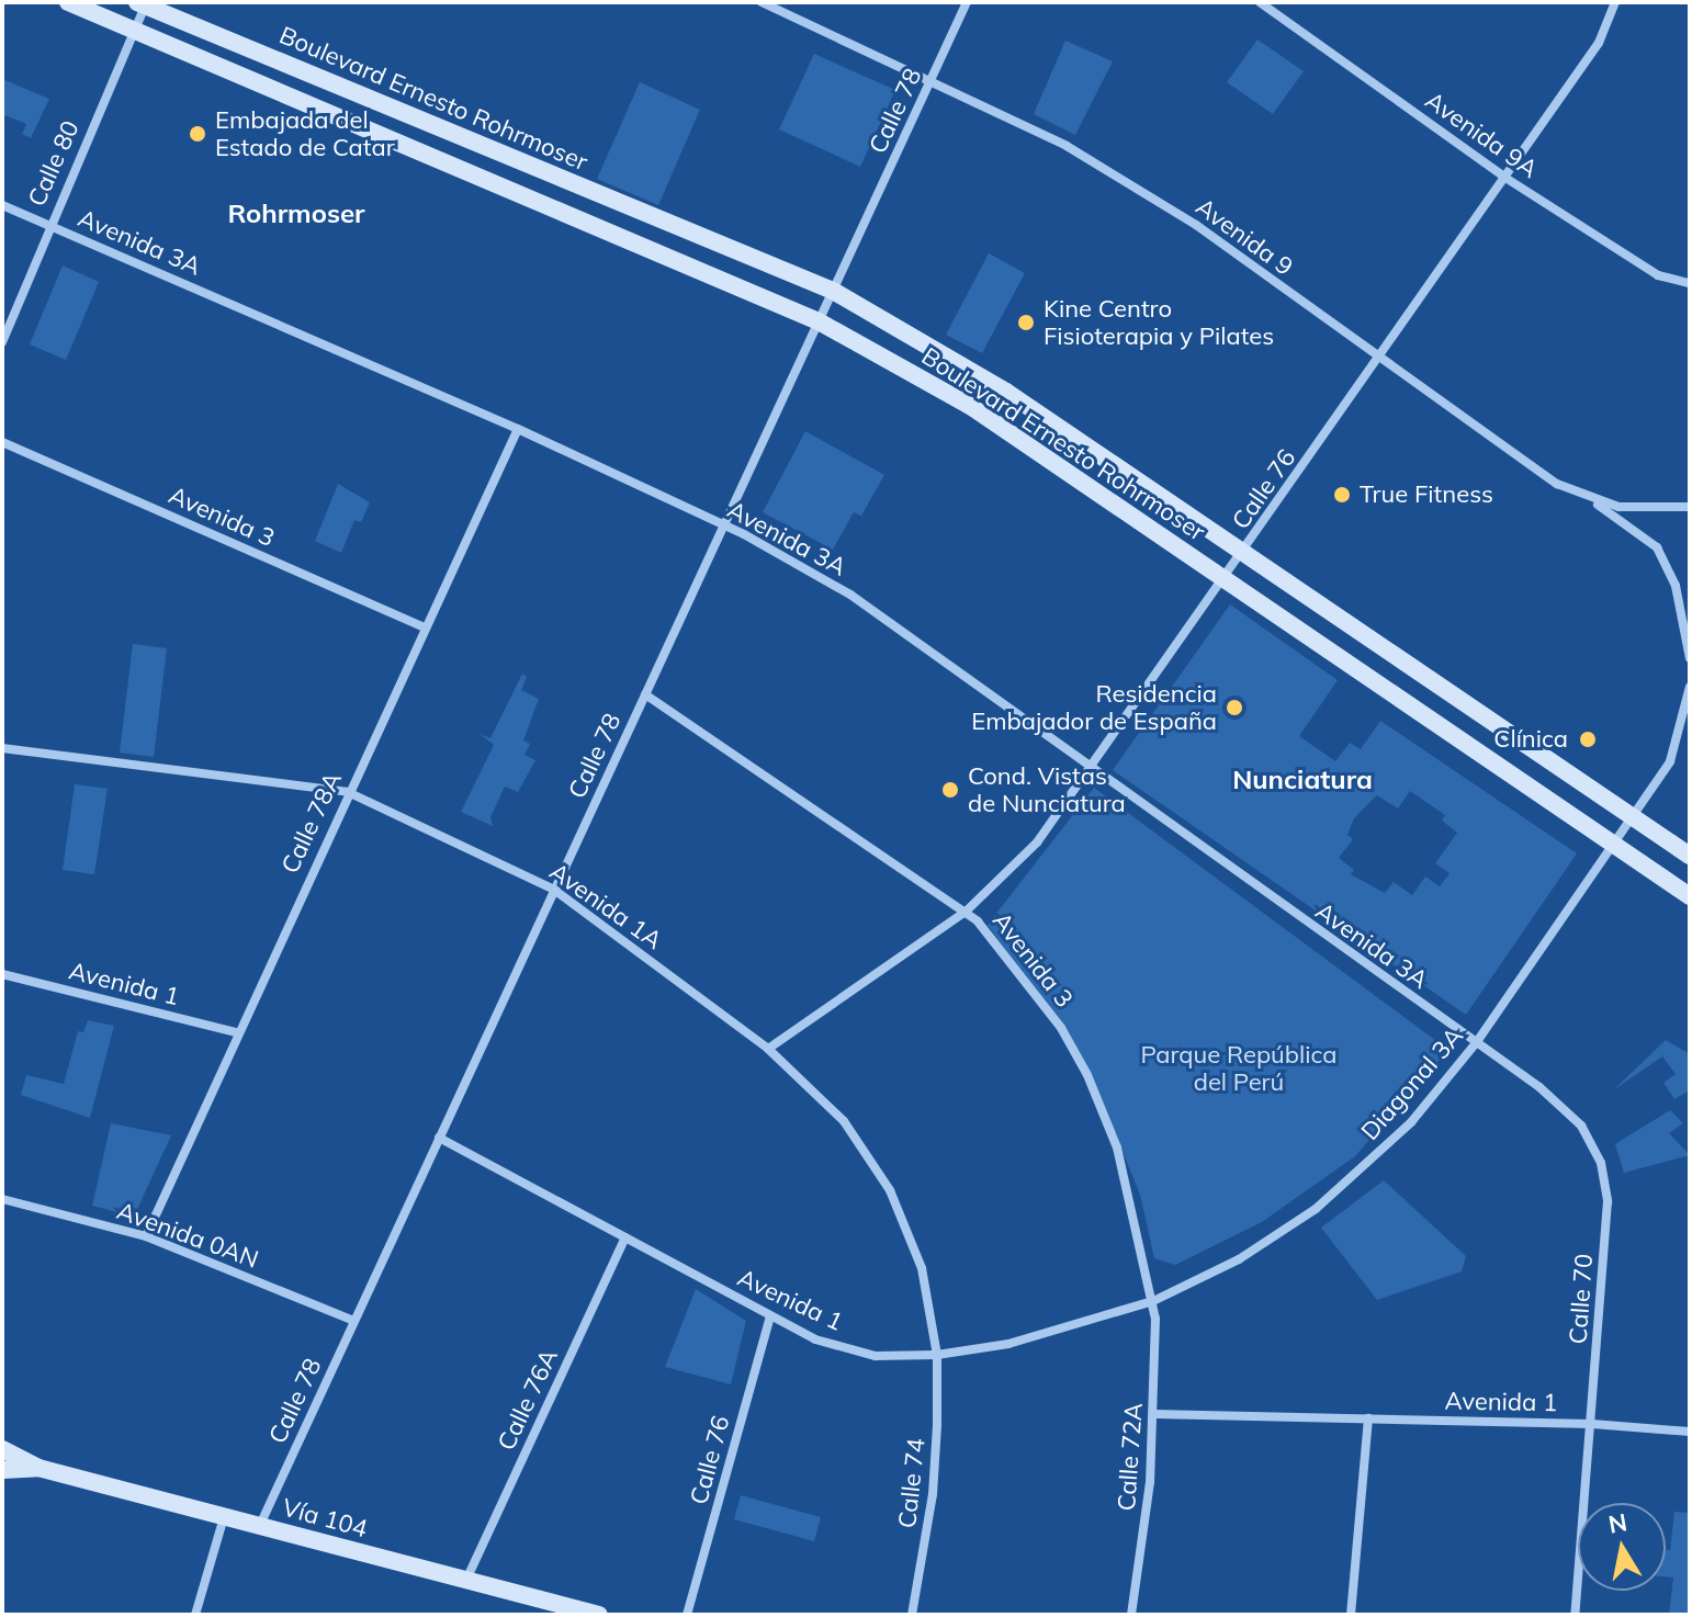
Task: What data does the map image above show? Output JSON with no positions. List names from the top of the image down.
{
  "streets": {
    "main road": ["Boulevard Ernesto Rohrmoser", "Vía 104"],
    "street": [
      "Calle 78",
      "Avenida 9A",
      "Calle 80",
      "Avenida 9",
      "Avenida 3A",
      "Calle 76",
      "Avenida 3",
      "Calle 78A",
      "Avenida 1A",
      "Avenida 1",
      "Diagonal 3A",
      "Avenida 0AN",
      "Calle 70",
      "Calle 76A",
      "Calle 72A",
      "Calle 74"
    ]
  },
  "crossings": [
    ["Boulevard Ernesto Rohrmoser", "Calle 78"],
    ["Boulevard Ernesto Rohrmoser", "Calle 80"],
    ["Boulevard Ernesto Rohrmoser", "Calle 76"],
    ["Boulevard Ernesto Rohrmoser", "Diagonal 3A"],
    ["Calle 78", "Avenida 9"],
    ["Calle 78", "Avenida 3A"],
    ["Calle 78", "Avenida 3"],
    ["Calle 78", "Avenida 1A"],
    ["Calle 78", "Avenida 1"],
    ["Calle 78", "Avenida 0AN"],
    ["Calle 78", "Vía 104"],
    ["Avenida 9A", "Calle 76"],
    ["Calle 80", "Avenida 3A"],
    ["Avenida 9", "Calle 76"],
    ["Avenida 3A", "Calle 76"],
    ["Avenida 3A", "Calle 78A"],
    ["Avenida 3A", "Diagonal 3A"],
    ["Avenida 3A", "Calle 70"],
    ["Calle 76", "Avenida 3"],
    ["Calle 76", "Avenida 1A"],
    ["Calle 76", "Avenida 1"],
    ["Avenida 3", "Calle 78A"],
    ["Avenida 3", "Avenida 1"],
    ["Avenida 3", "Diagonal 3A"],
    ["Avenida 3", "Calle 72A"],
    ["Calle 78A", "Avenida 1A"],
    ["Calle 78A", "Avenida 1"],
    ["Calle 78A", "Avenida 0AN"],
    ["Avenida 1A", "Avenida 1"],
    ["Avenida 1A", "Calle 74"],
    ["Avenida 1", "Diagonal 3A"],
    ["Avenida 1", "Calle 70"],
    ["Avenida 1", "Calle 76A"],
    ["Avenida 1", "Calle 72A"],
    ["Avenida 1", "Calle 74"],
    ["Diagonal 3A", "Calle 70"],
    ["Diagonal 3A", "Calle 72A"],
    ["Calle 76A", "Vía 104"]
  ],
  "districts": ["Rohrmoser", "Nunciatura"],
  "parks": ["Parque República del Perú"],
  "places": [
    "Embajada del Estado de Catar",
    "Kine Centro Fisioterapia y Pilates",
    "True Fitness",
    "Residencia Embajador de España",
    "Clínica",
    "Cond. Vistas de Nunciatura"
  ],
  "north": "top"
}
